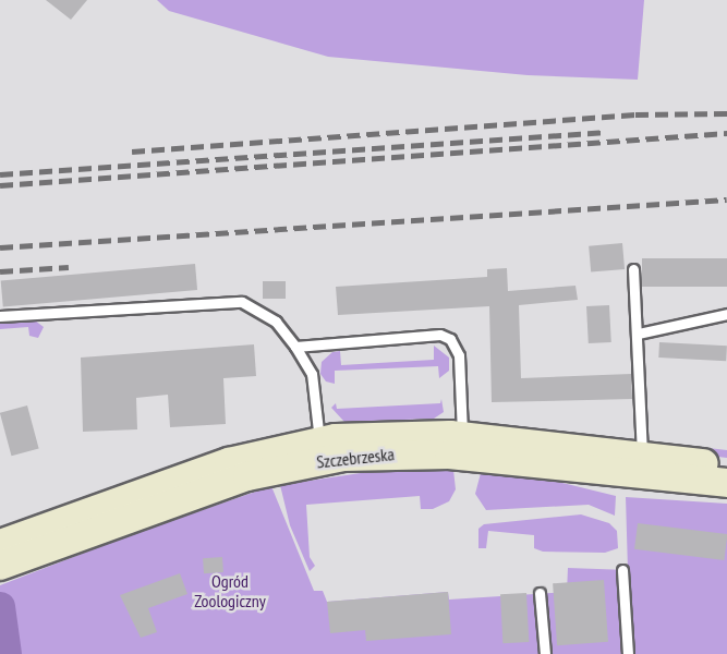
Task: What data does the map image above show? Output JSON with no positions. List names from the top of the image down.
{
  "streets": {
    "street": ["Szczebrzeska"]
  },
  "parks": ["Ogród Zoologiczny"]
}
